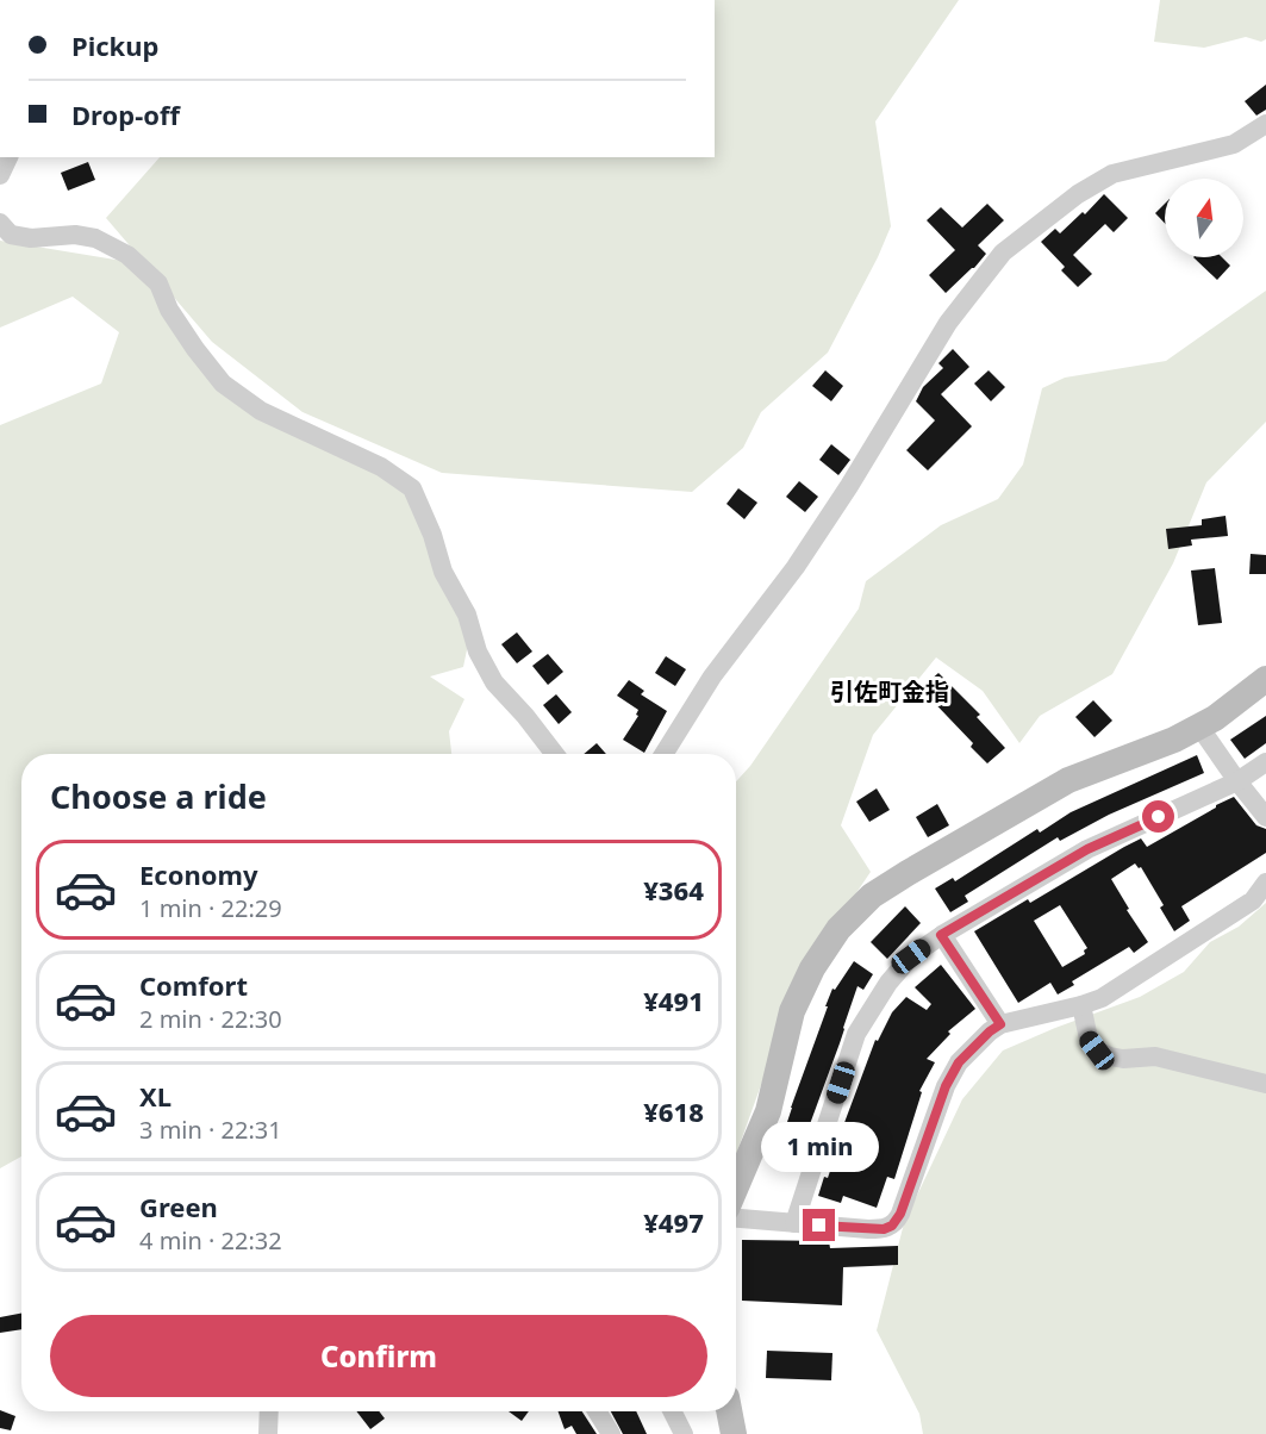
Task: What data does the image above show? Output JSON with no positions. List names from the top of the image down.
{
  "districts": ["引佐町金指"],
  "north": "top",
  "page": {
    "banner": ["Pickup", "Drop-off"],
    "heading": "Choose a ride",
    "list": [
      {
        "name": "Economy",
        "note": "1 min · 22:29",
        "value": "¥364"
      },
      {
        "name": "Comfort",
        "note": "2 min · 22:30",
        "value": "¥491"
      },
      {
        "name": "XL",
        "note": "3 min · 22:31",
        "value": "¥618"
      },
      {
        "name": "Green",
        "note": "4 min · 22:32",
        "value": "¥497"
      }
    ],
    "bubble": "1 min",
    "buttons": "Confirm"
  }
}
